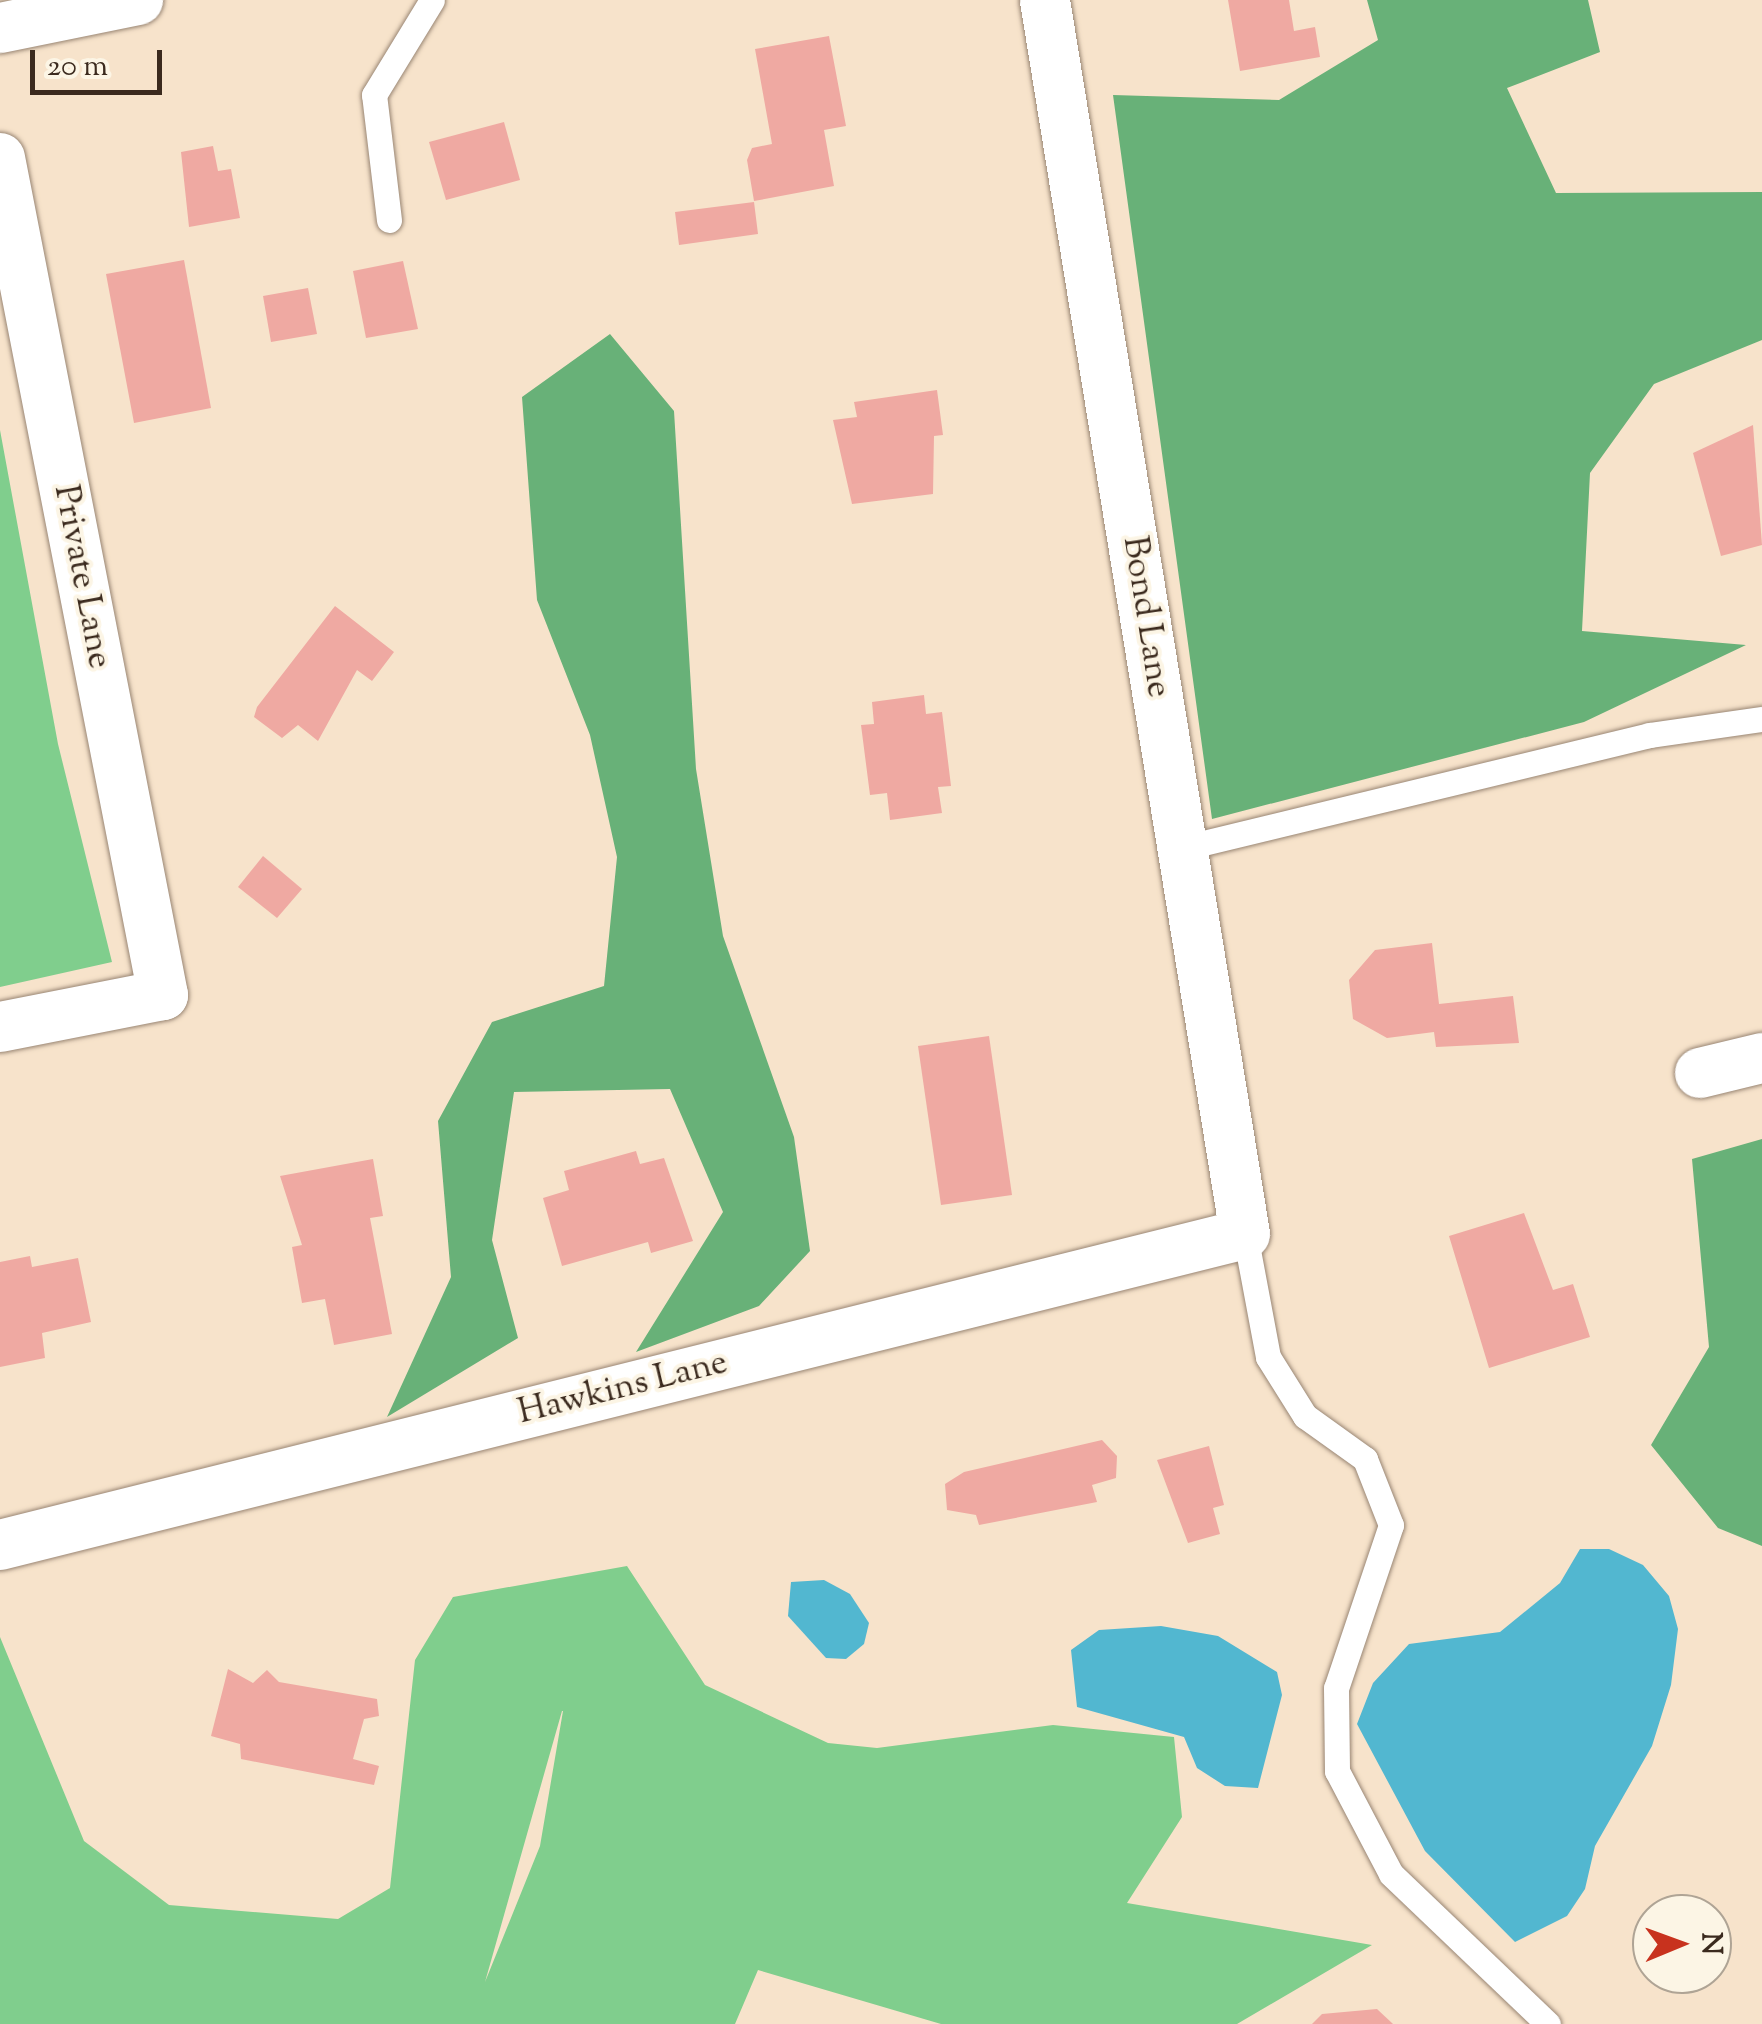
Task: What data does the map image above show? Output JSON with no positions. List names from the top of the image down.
{
  "streets": {
    "street": ["Private Lane", "Bond Lane", "Hawkins Lane"]
  },
  "crossings": [
    ["Bond Lane", "Hawkins Lane"]
  ],
  "scale_bar": "20 m",
  "north": "right"
}
